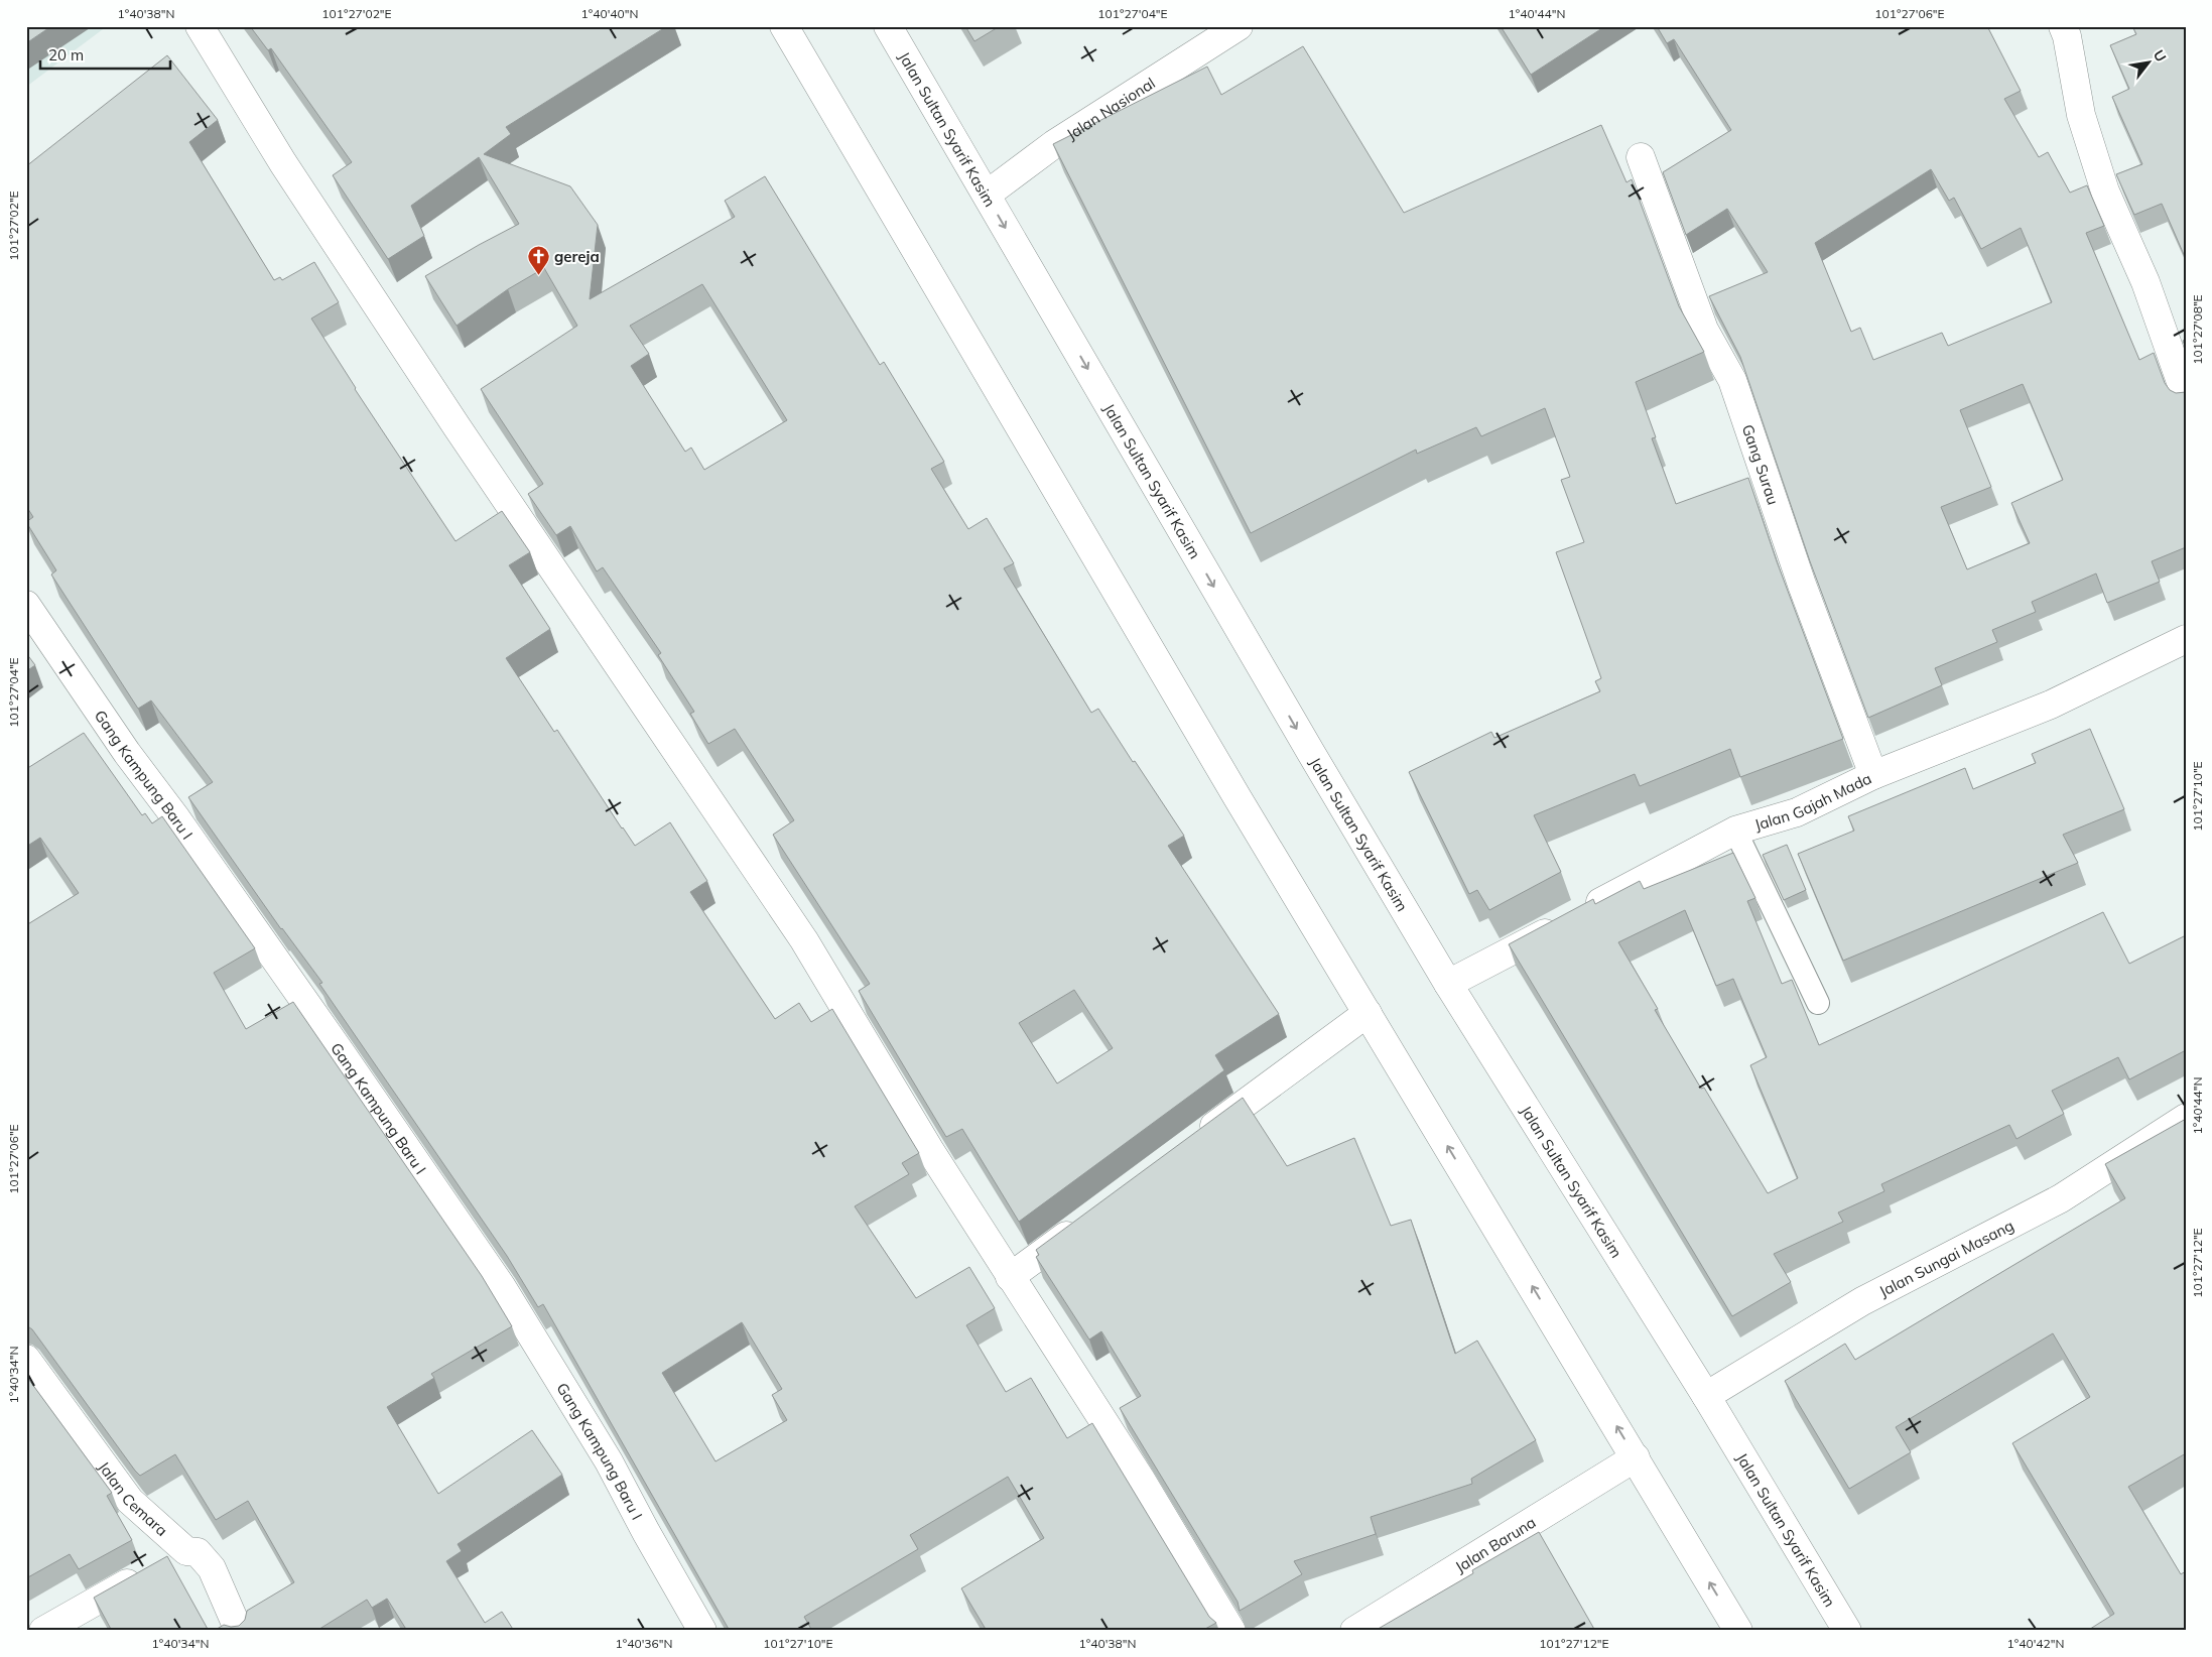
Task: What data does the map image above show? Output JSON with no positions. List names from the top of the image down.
{
  "streets": {
    "street": [
      "Jalan Nasional",
      "Jalan Sultan Syarif Kasim",
      "Gang Surau",
      "Gang Kampung Baru I",
      "Jalan Gajah Mada",
      "Jalan Sungai Masang",
      "Jalan Cemara",
      "Jalan Baruna"
    ]
  },
  "crossings": [
    ["Jalan Nasional", "Jalan Sultan Syarif Kasim"],
    ["Jalan Sultan Syarif Kasim", "Jalan Gajah Mada"],
    ["Jalan Sultan Syarif Kasim", "Jalan Sungai Masang"],
    ["Gang Surau", "Jalan Gajah Mada"]
  ],
  "places": {
    "church": ["gereja"]
  },
  "scale_bar": "20 m",
  "north": "top right",
  "coordinates": [
    "1°40'38\"N",
    "101°27'02\"E",
    "1°40'40\"N",
    "101°27'04\"E",
    "1°40'44\"N",
    "101°27'06\"E",
    "101°27'08\"E",
    "101°27'10\"E",
    "101°27'12\"E",
    "1°40'34\"N",
    "1°40'36\"N",
    "1°40'42\"N"
  ]
}
